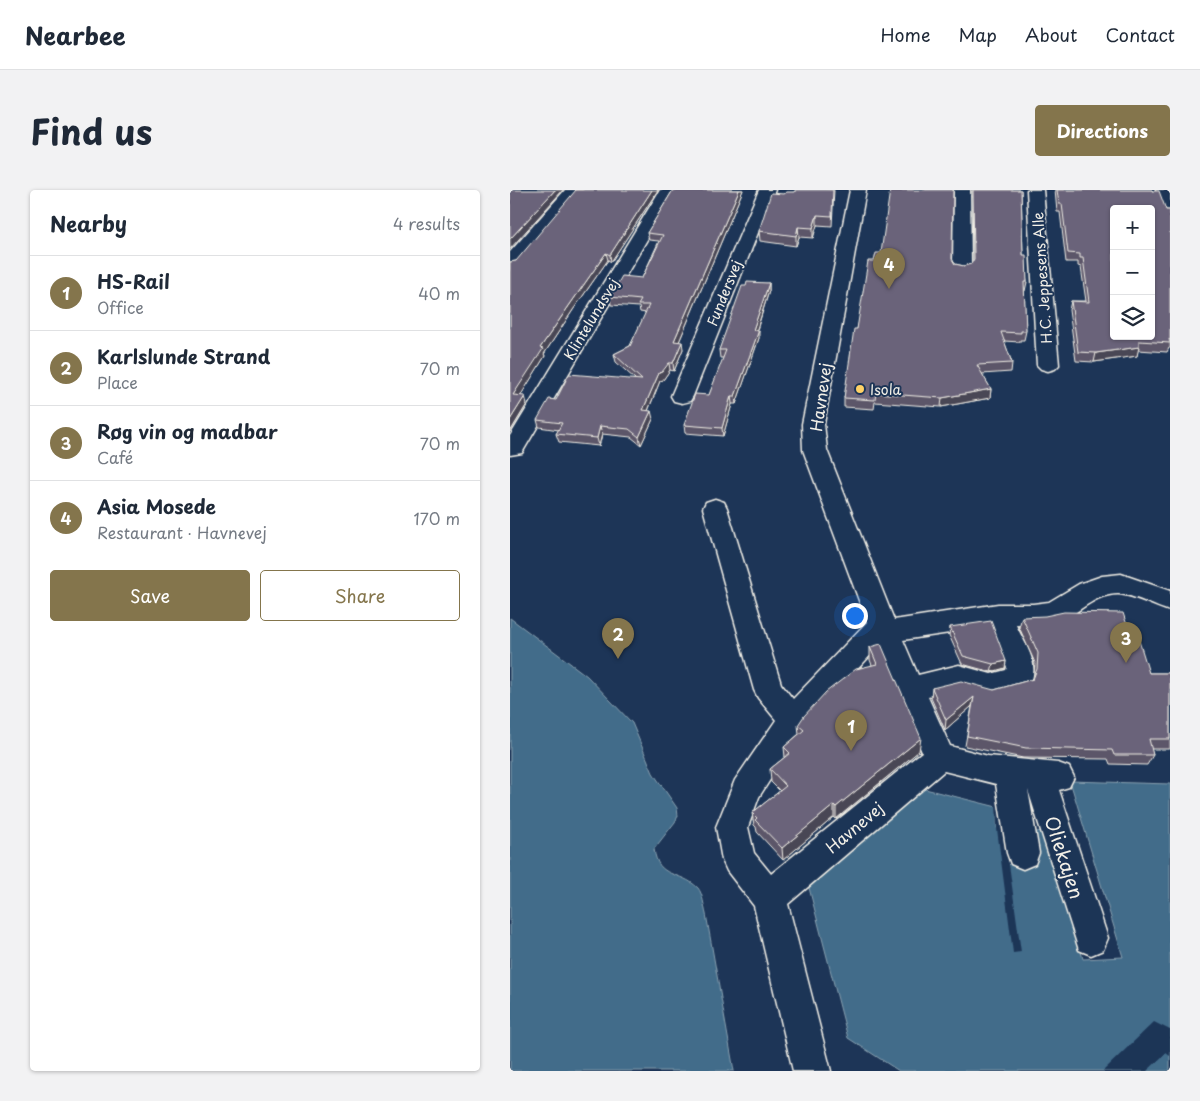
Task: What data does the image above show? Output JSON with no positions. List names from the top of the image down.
{
  "streets": {
    "street": [
      "H.C. Jeppesens Alle",
      "Fundersvej",
      "Klintelundsvej",
      "Havnevej",
      "Oliekajen"
    ]
  },
  "places": ["Isola"],
  "page": {
    "header": "Nearbee",
    "nav": [
      "Home",
      "Map",
      "About",
      "Contact"
    ],
    "title": "Find us",
    "buttons": [
      "Directions",
      ["Save", "Share"]
    ],
    "heading": ["Nearby", "4 results"],
    "map_buttons": ["+", "−"],
    "pins": [
      "4",
      "2",
      "3",
      "1"
    ],
    "list": [
      {
        "mark": "1",
        "name": "HS-Rail",
        "note": "Office",
        "value": "40 m"
      },
      {
        "mark": "2",
        "name": "Karlslunde Strand",
        "note": "Place",
        "value": "70 m"
      },
      {
        "mark": "3",
        "name": "Røg vin og madbar",
        "note": "Café",
        "value": "70 m"
      },
      {
        "mark": "4",
        "name": "Asia Mosede",
        "note": "Restaurant · Havnevej",
        "value": "170 m"
      }
    ]
  }
}
